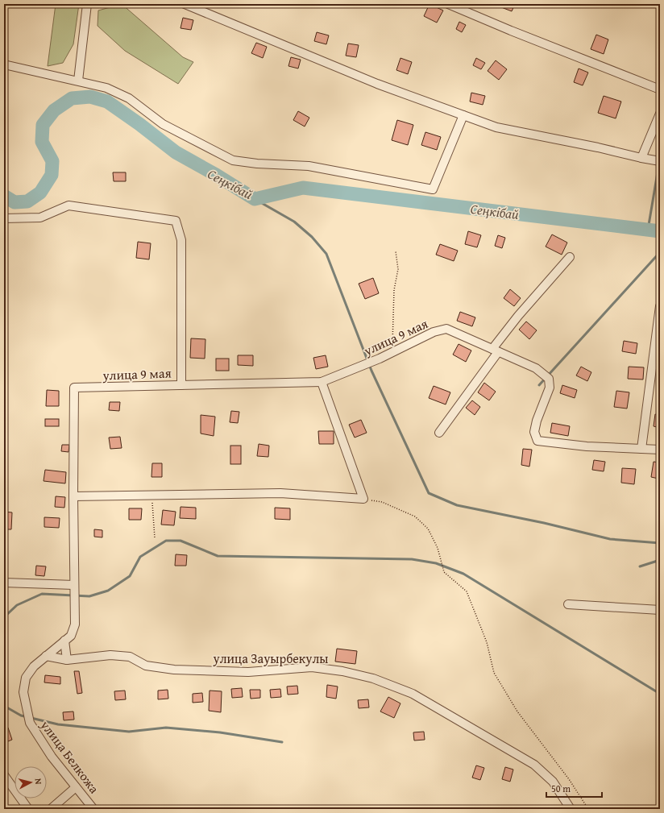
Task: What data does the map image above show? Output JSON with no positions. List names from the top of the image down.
{
  "streets": {
    "street": ["улица 9 мая", "улица Зауырбекулы", "улица Белкожа"]
  },
  "crossings": [
    ["улица 9 мая", "улица Белкожа"],
    ["улица Зауырбекулы", "улица Белкожа"]
  ],
  "water": ["Сеңкібай"],
  "scale_bar": "50 m",
  "north": "right"
}
